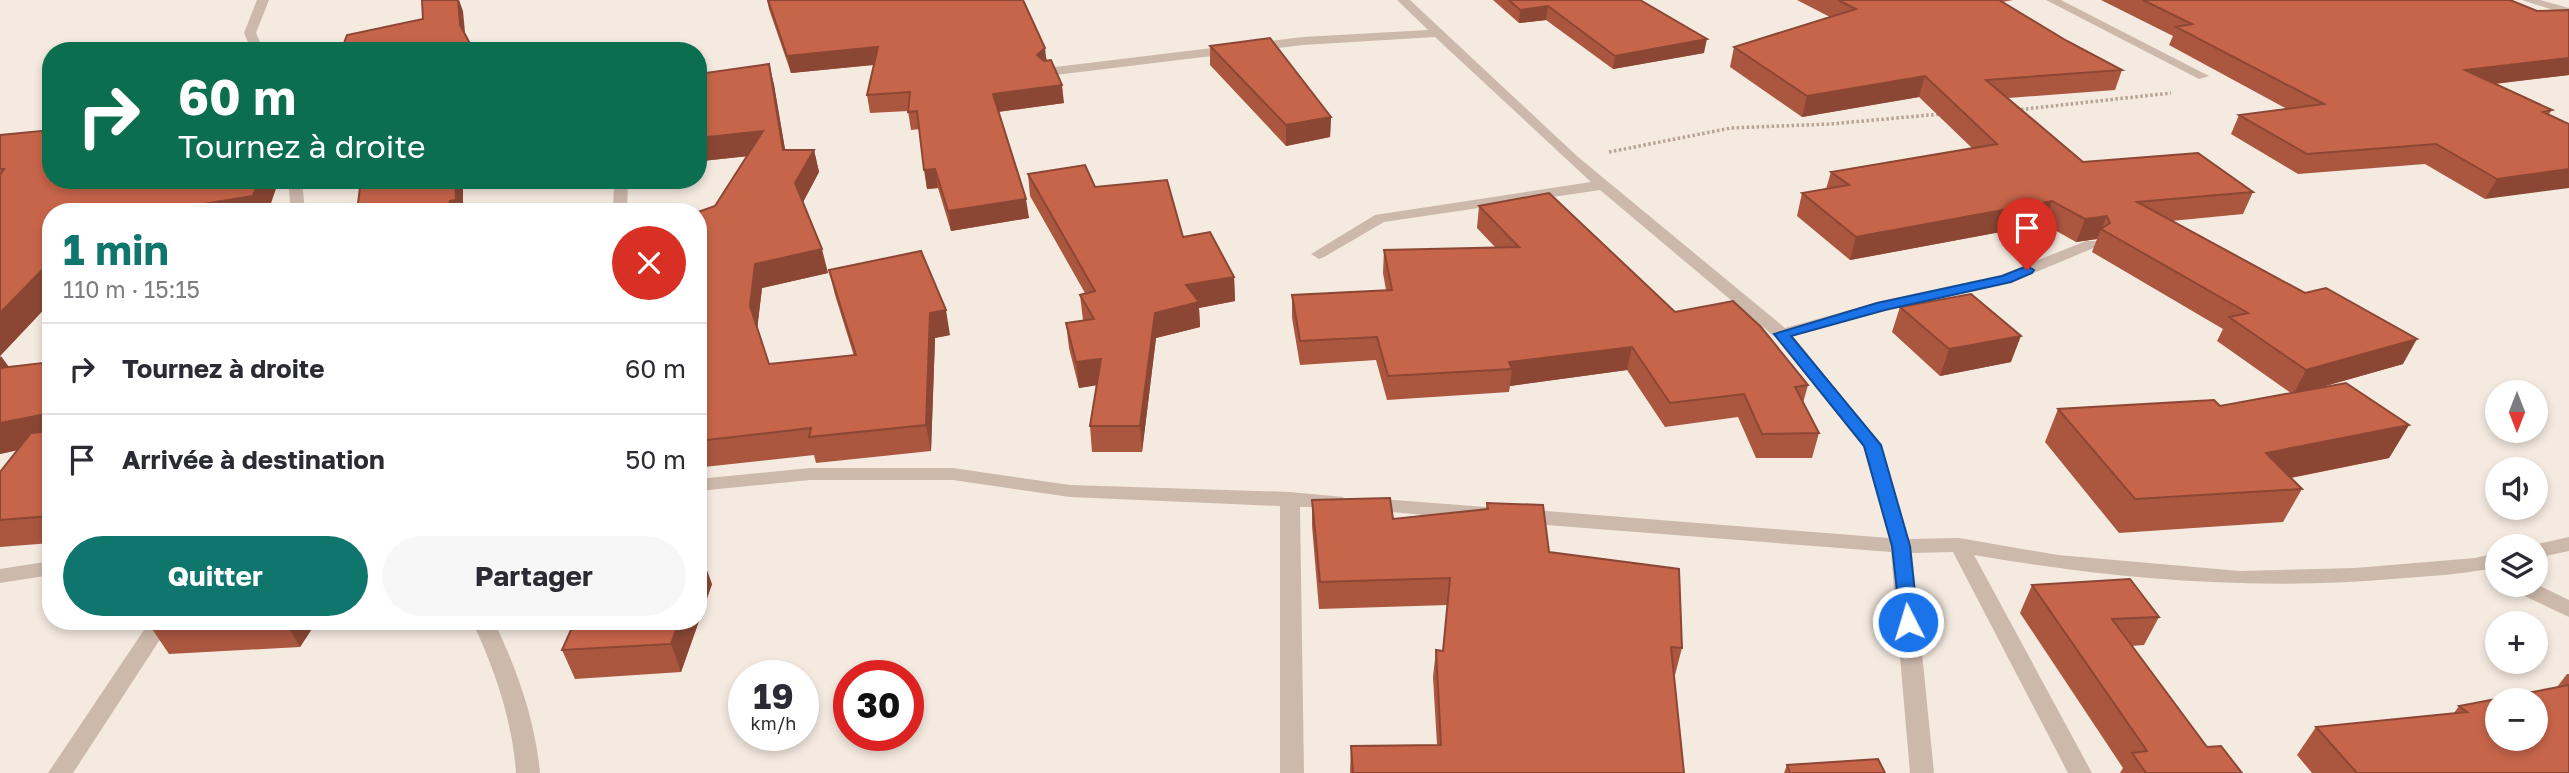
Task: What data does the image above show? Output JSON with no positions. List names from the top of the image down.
{
  "north": "bottom",
  "page": {
    "turn": ["60 m", "Tournez à droite"],
    "heading": ["1 min", "110 m · 15:15"],
    "list": [
      {
        "name": "Tournez à droite",
        "value": "60 m"
      },
      {
        "name": "Arrivée à destination",
        "value": "50 m"
      }
    ],
    "map_buttons": ["+", "−"],
    "buttons": ["Quitter", "Partager"],
    "speed": "19 km/h",
    "limit": "30"
  }
}
